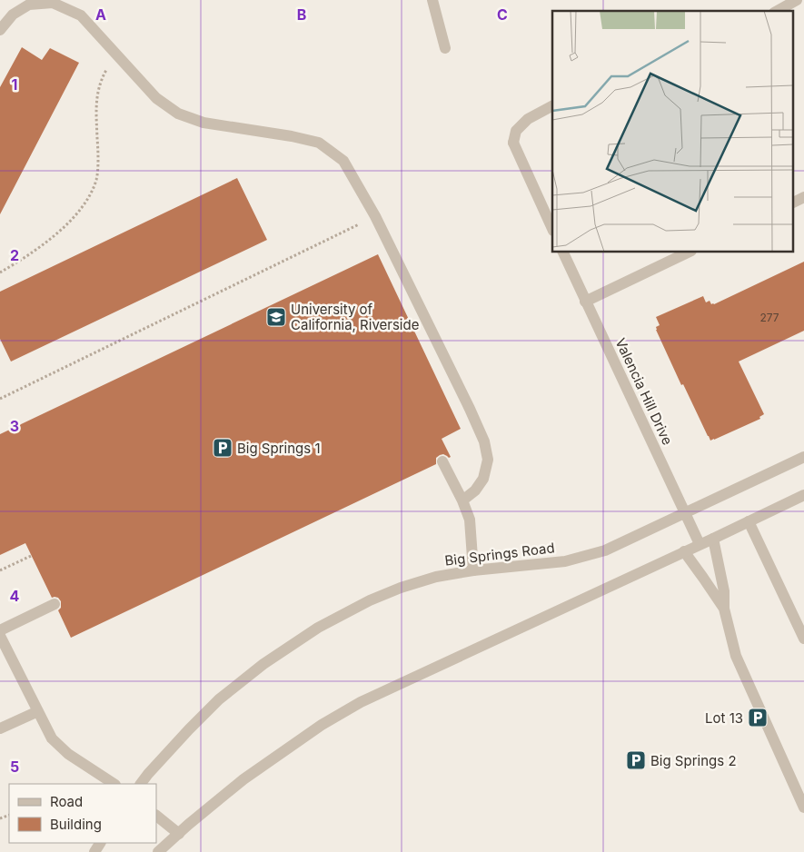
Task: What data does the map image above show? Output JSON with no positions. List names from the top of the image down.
{
  "streets": {
    "street": ["Valencia Hill Drive", "Big Springs Road"]
  },
  "crossings": [
    ["Valencia Hill Drive", "Big Springs Road"]
  ],
  "places": {
    "school or university": ["University of California, Riverside"],
    "parking": ["Big Springs 1", "Lot 13", "Big Springs 2"]
  },
  "house_numbers": ["277"],
  "legend": ["Road", "Building"],
  "grid": {
    "columns": ["A", "B", "C"],
    "rows": [
      "1",
      "2",
      "3",
      "4",
      "5"
    ]
  }
}
